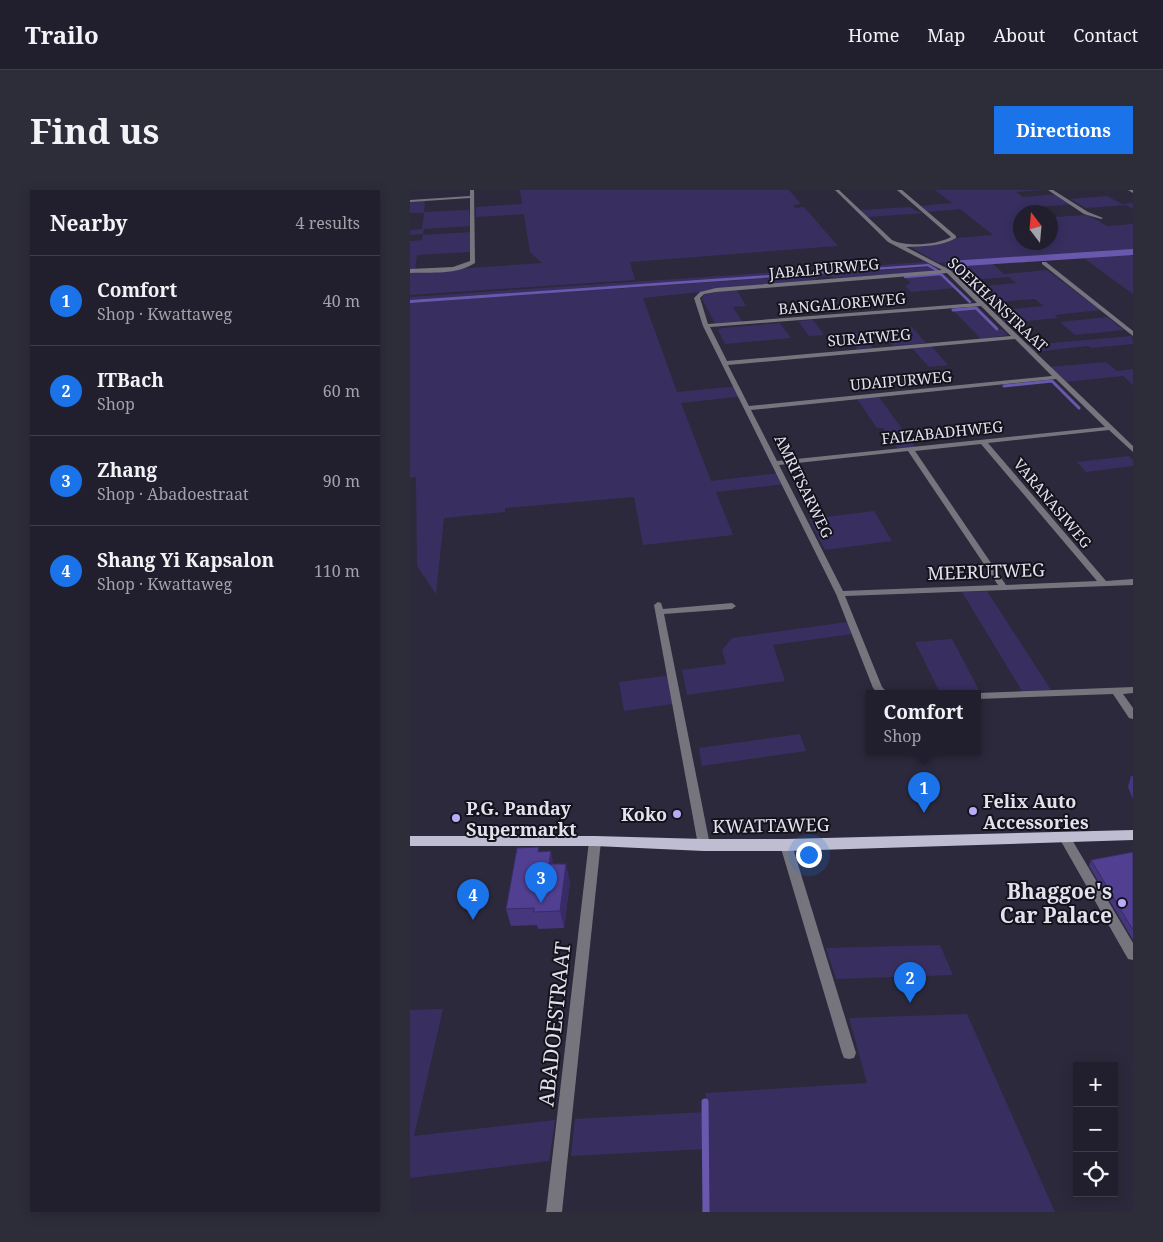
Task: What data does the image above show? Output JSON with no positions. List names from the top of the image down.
{
  "streets": {
    "main road": ["KWATTAWEG"],
    "street": [
      "JABALPURWEG",
      "BANGALOREWEG",
      "SOEKHANSTRAAT",
      "SURATWEG",
      "UDAIPURWEG",
      "FAIZABADHWEG",
      "AMRITSARWEG",
      "VARANASIWEG",
      "MEERUTWEG",
      "ABADOESTRAAT"
    ]
  },
  "crossings": [
    ["JABALPURWEG", "SOEKHANSTRAAT"],
    ["JABALPURWEG", "AMRITSARWEG"],
    ["BANGALOREWEG", "SOEKHANSTRAAT"],
    ["BANGALOREWEG", "AMRITSARWEG"],
    ["SOEKHANSTRAAT", "SURATWEG"],
    ["SOEKHANSTRAAT", "UDAIPURWEG"],
    ["SOEKHANSTRAAT", "FAIZABADHWEG"],
    ["SURATWEG", "AMRITSARWEG"],
    ["UDAIPURWEG", "AMRITSARWEG"],
    ["FAIZABADHWEG", "AMRITSARWEG"],
    ["FAIZABADHWEG", "VARANASIWEG"],
    ["AMRITSARWEG", "MEERUTWEG"],
    ["VARANASIWEG", "MEERUTWEG"],
    ["KWATTAWEG", "ABADOESTRAAT"]
  ],
  "places": [
    "Felix Auto Accessories",
    "Koko",
    "P.G. Panday Supermarkt",
    "Bhaggoe's Car Palace"
  ],
  "north": "top",
  "page": {
    "header": "Trailo",
    "nav": [
      "Home",
      "Map",
      "About",
      "Contact"
    ],
    "buttons": "Directions",
    "title": "Find us",
    "heading": ["Nearby", "4 results"],
    "list": [
      {
        "mark": "1",
        "name": "Comfort",
        "note": "Shop · Kwattaweg",
        "value": "40 m"
      },
      {
        "mark": "2",
        "name": "ITBach",
        "note": "Shop",
        "value": "60 m"
      },
      {
        "mark": "3",
        "name": "Zhang",
        "note": "Shop · Abadoestraat",
        "value": "90 m"
      },
      {
        "mark": "4",
        "name": "Shang Yi Kapsalon",
        "note": "Shop · Kwattaweg",
        "value": "110 m"
      }
    ],
    "popup": ["Comfort", "Shop"],
    "pins": [
      "1",
      "3",
      "4",
      "2"
    ],
    "map_buttons": ["+", "−"]
  }
}
